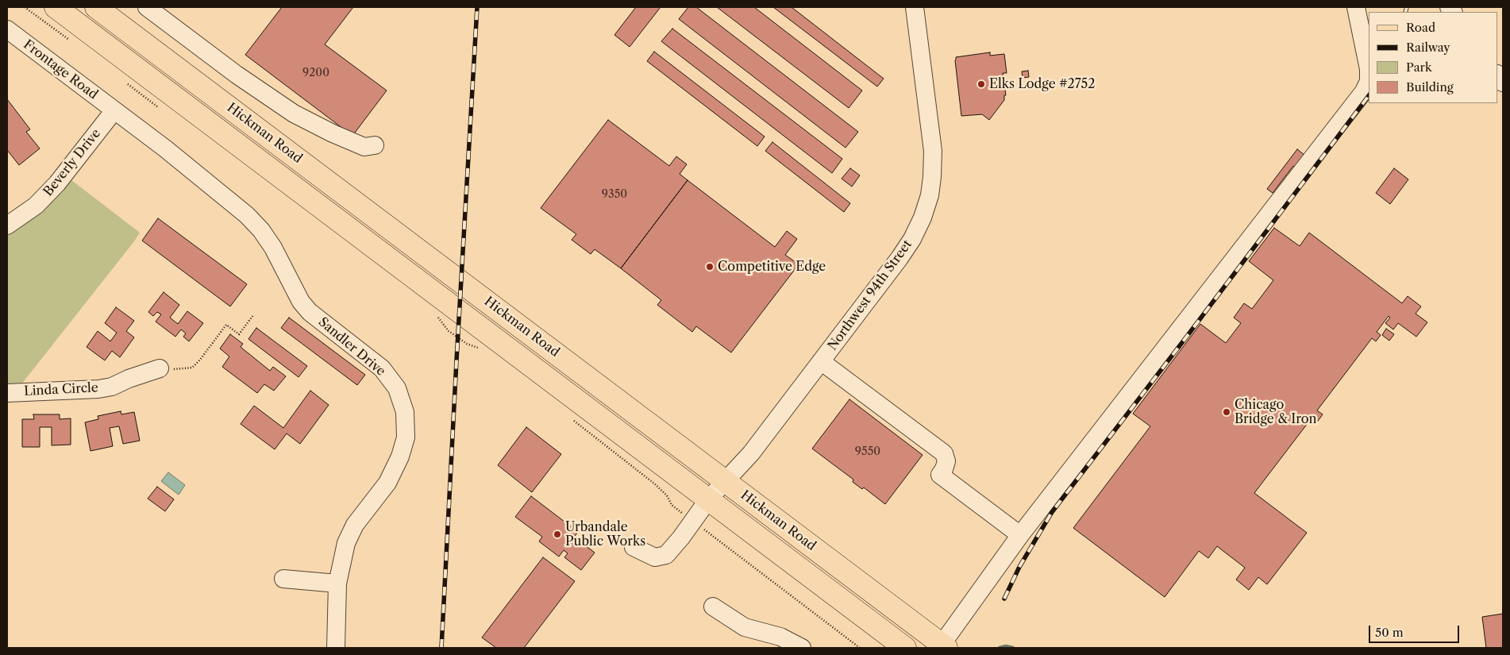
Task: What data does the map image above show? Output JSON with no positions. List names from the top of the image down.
{
  "streets": {
    "main road": ["Hickman Road"],
    "street": [
      "Frontage Road",
      "Beverly Drive",
      "Northwest 94th Street",
      "Sandler Drive",
      "Linda Circle"
    ]
  },
  "crossings": [
    ["Frontage Road", "Beverly Drive"],
    ["Frontage Road", "Sandler Drive"],
    ["Hickman Road", "Northwest 94th Street"],
    ["Beverly Drive", "Sandler Drive"]
  ],
  "places": [
    "Elks Lodge #2752",
    "Competitive Edge",
    "Chicago Bridge & Iron",
    "Urbandale Public Works"
  ],
  "house_numbers": ["9200", "9350", "9550"],
  "legend": [
    "Road",
    "Railway",
    "Park",
    "Building"
  ],
  "scale_bar": "50 m"
}
